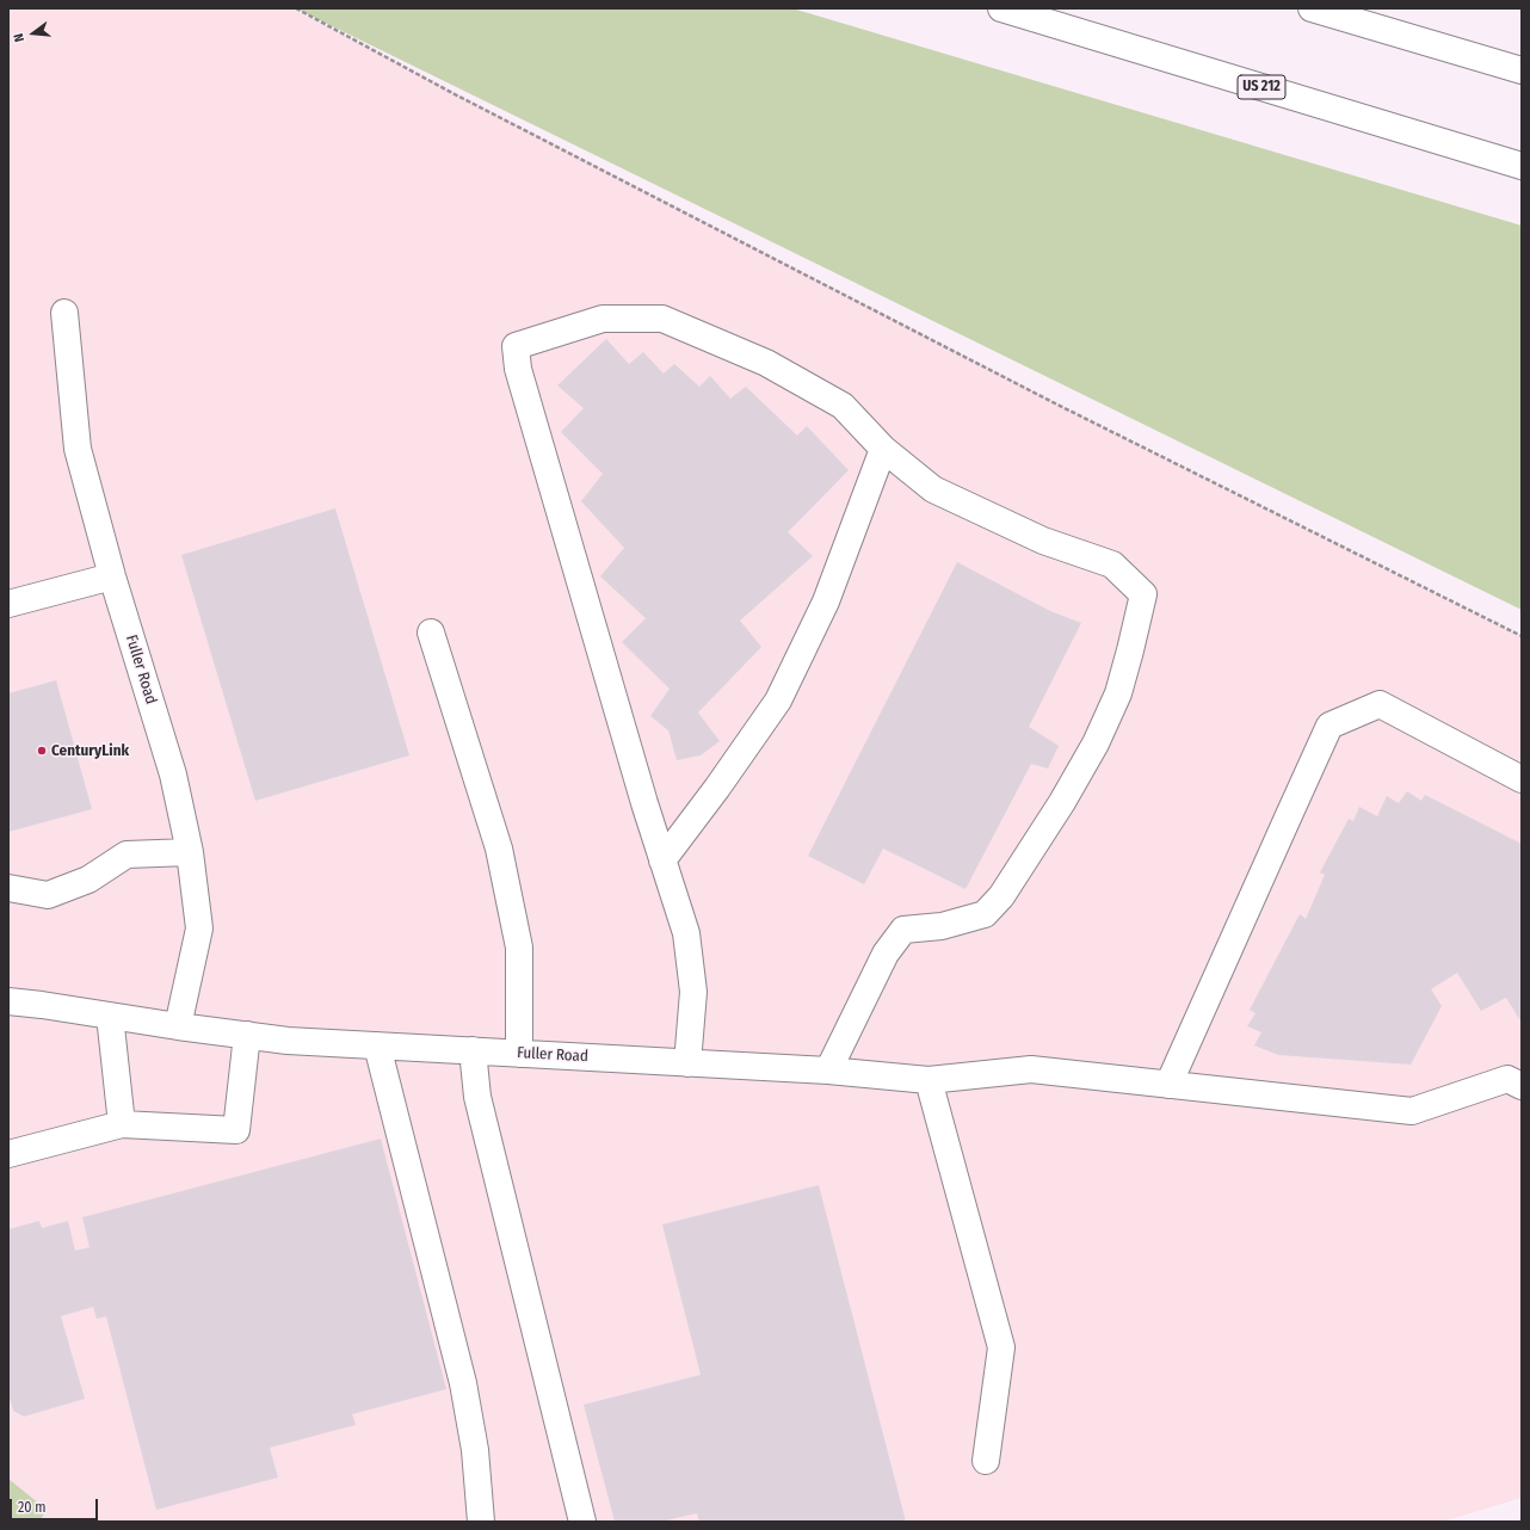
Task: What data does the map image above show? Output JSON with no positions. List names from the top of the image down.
{
  "streets": {
    "main road": ["US 212", "Fuller Road"]
  },
  "places": ["CenturyLink"],
  "scale_bar": "20 m",
  "north": "left"
}
